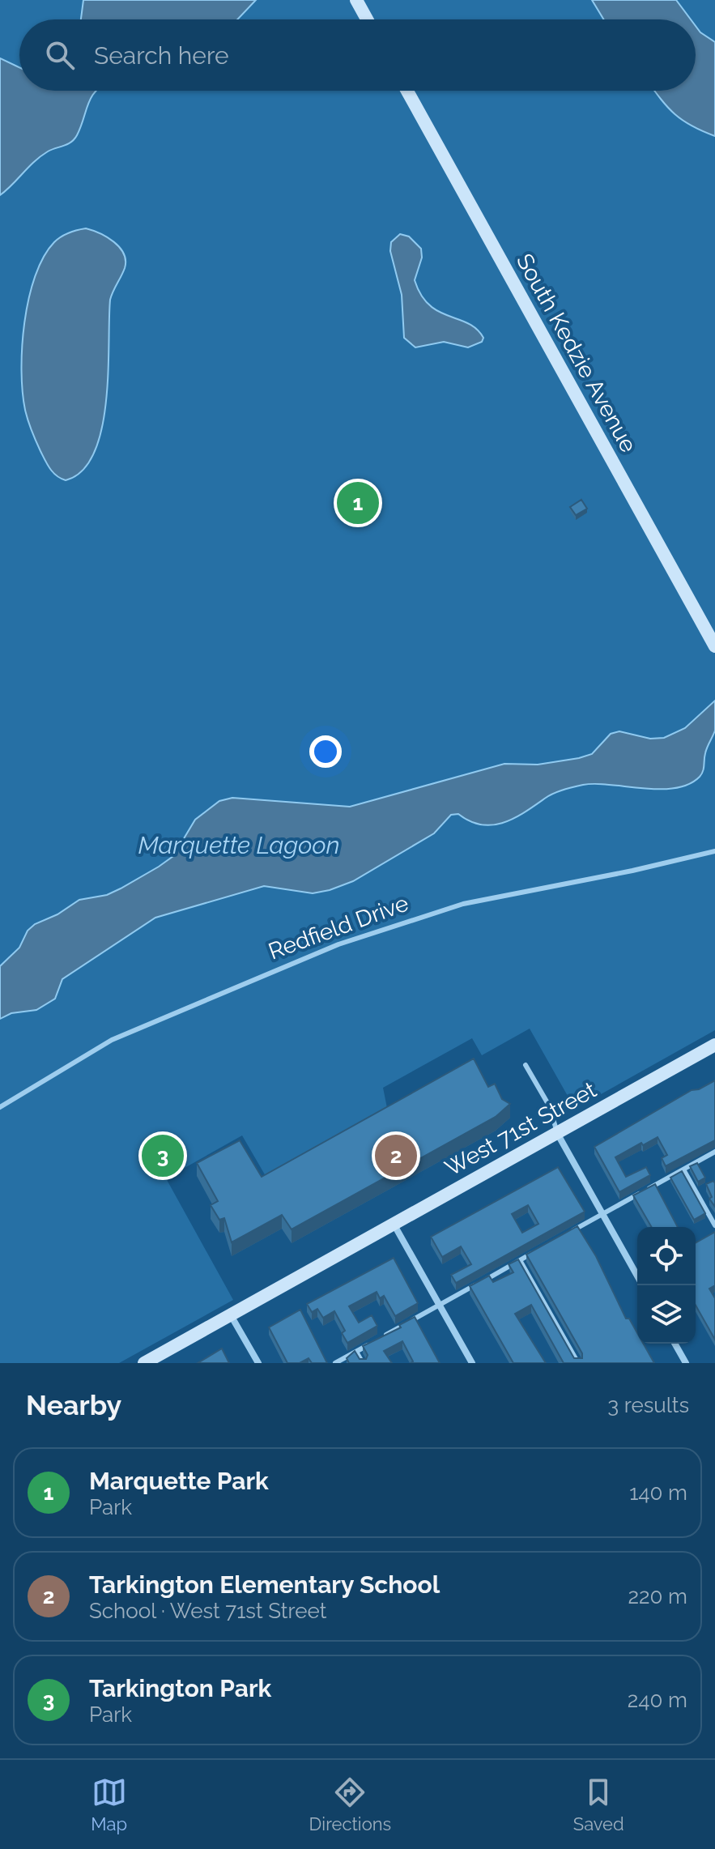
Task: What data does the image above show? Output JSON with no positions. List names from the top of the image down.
{
  "streets": {
    "main road": ["South Kedzie Avenue", "West 71st Street"],
    "lane": ["Redfield Drive"]
  },
  "water": ["Marquette Lagoon"],
  "page": {
    "search": "Search here",
    "pins": ["1", "2", "3"],
    "heading": ["Nearby", "3 results"],
    "list": [
      {
        "mark": "1",
        "name": "Marquette Park",
        "note": "Park",
        "value": "140 m"
      },
      {
        "mark": "2",
        "name": "Tarkington Elementary School",
        "note": "School · West 71st Street",
        "value": "220 m"
      },
      {
        "mark": "3",
        "name": "Tarkington Park",
        "note": "Park",
        "value": "240 m"
      }
    ],
    "nav": ["Map", "Directions", "Saved"]
  }
}
